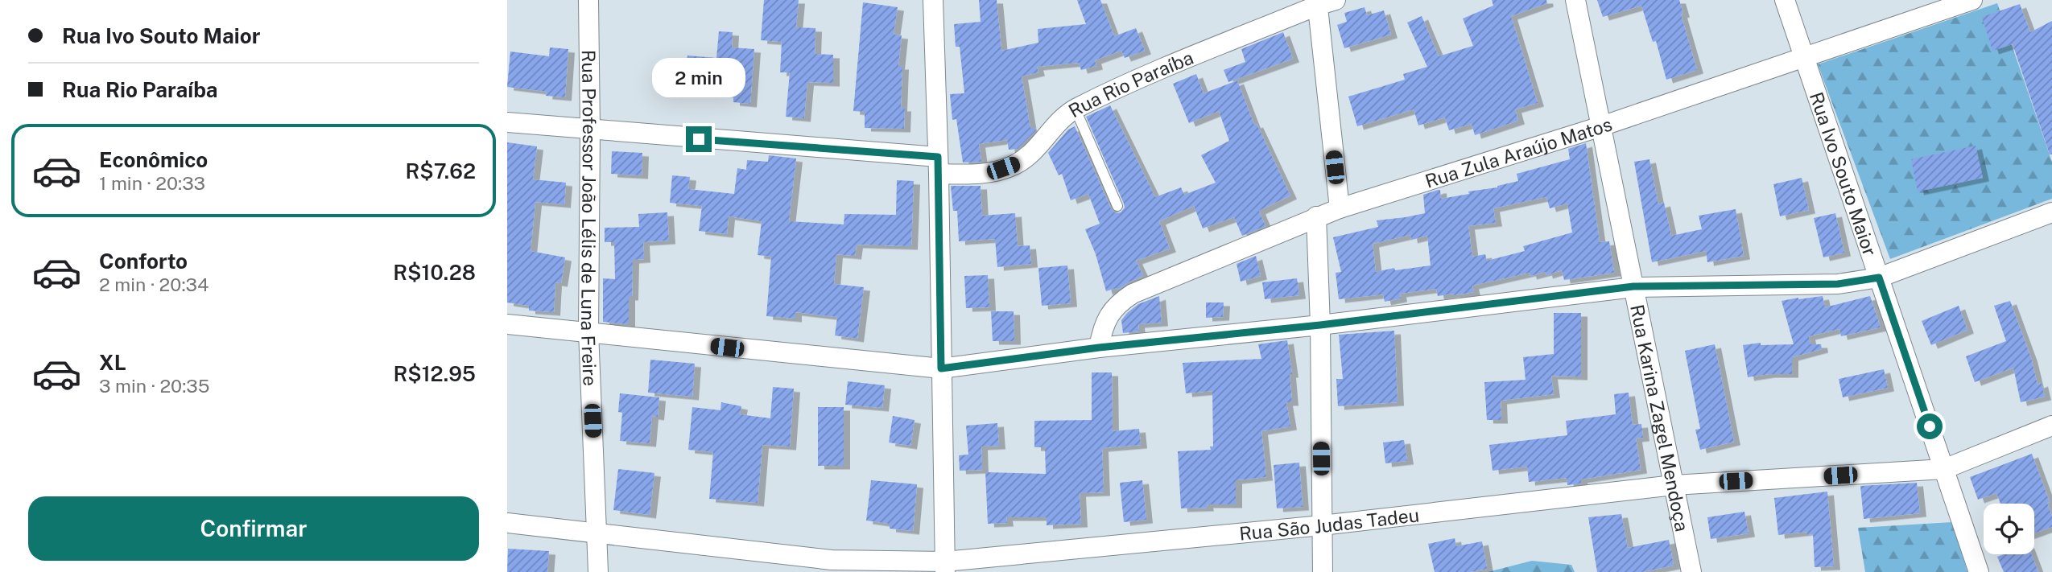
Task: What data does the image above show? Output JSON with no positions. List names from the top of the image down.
{
  "streets": {
    "street": [
      "Rua Rio Paraíba",
      "Rua Zula Araújo Matos",
      "Rua Ivo Souto Maior",
      "Rua Professor João Lélis de Luna Freire",
      "Rua Karina Zagel Mendoça",
      "Rua São Judas Tadeu"
    ]
  },
  "crossings": [
    ["Rua Rio Paraíba", "Rua Professor João Lélis de Luna Freire"],
    ["Rua Zula Araújo Matos", "Rua Ivo Souto Maior"],
    ["Rua Zula Araújo Matos", "Rua Karina Zagel Mendoça"],
    ["Rua Ivo Souto Maior", "Rua São Judas Tadeu"],
    ["Rua Professor João Lélis de Luna Freire", "Rua São Judas Tadeu"],
    ["Rua Karina Zagel Mendoça", "Rua São Judas Tadeu"]
  ],
  "page": {
    "banner": ["Rua Ivo Souto Maior", "Rua Rio Paraíba"],
    "bubble": "2 min",
    "list": [
      {
        "name": "Econômico",
        "note": "1 min · 20:33",
        "value": "R$7.62"
      },
      {
        "name": "Conforto",
        "note": "2 min · 20:34",
        "value": "R$10.28"
      },
      {
        "name": "XL",
        "note": "3 min · 20:35",
        "value": "R$12.95"
      }
    ],
    "buttons": "Confirmar"
  }
}
